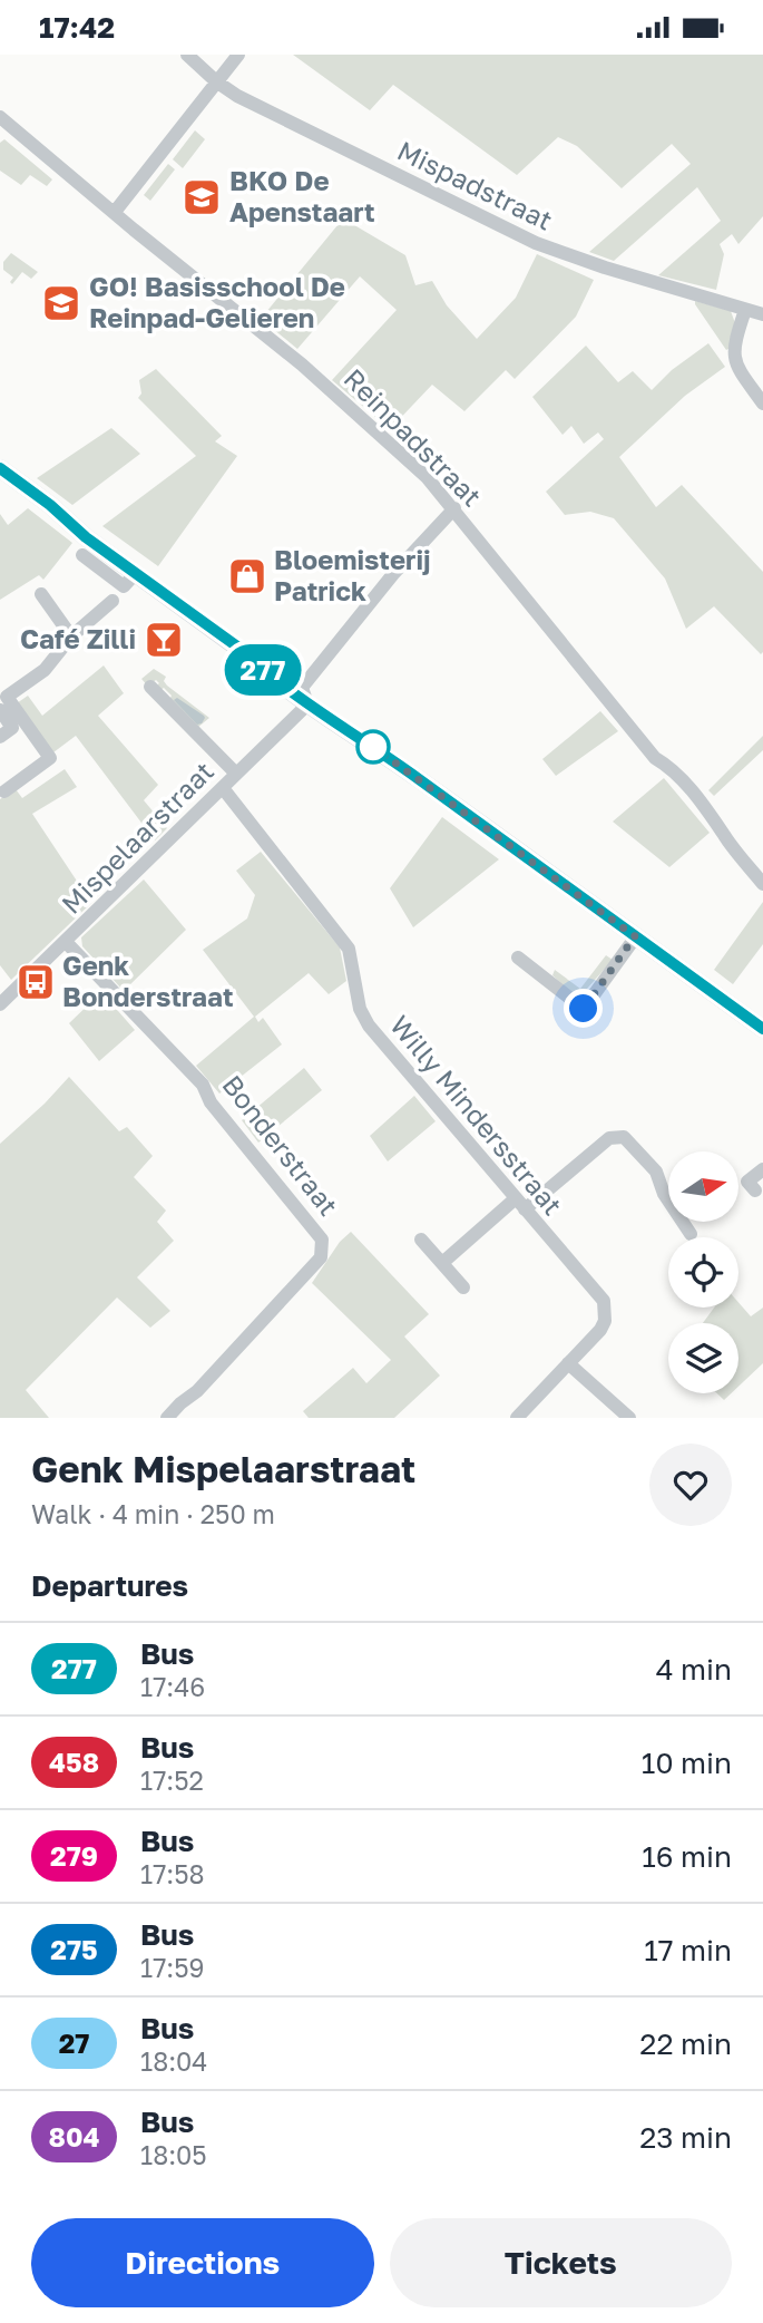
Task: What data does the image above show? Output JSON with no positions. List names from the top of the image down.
{
  "streets": {
    "street": [
      "Mispadstraat",
      "Reinpadstraat",
      "Mispelaarstraat",
      "Willy Mindersstraat",
      "Bonderstraat"
    ]
  },
  "crossings": [
    ["Reinpadstraat", "Mispelaarstraat"],
    ["Mispelaarstraat", "Willy Mindersstraat"],
    ["Mispelaarstraat", "Bonderstraat"]
  ],
  "places": {
    "school or university": ["BKO De Apenstaart", "GO! Basisschool De Reinpad-Gelieren"],
    "shop": ["Bloemisterij Patrick"],
    "bar": ["Café Zilli"],
    "bus stop": ["Genk Bonderstraat"]
  },
  "lines": ["bus line 277"],
  "north": "right",
  "page": {
    "status": "17:42",
    "on_map": "277",
    "heading": [
      ["Genk Mispelaarstraat", "Walk · 4 min · 250 m"],
      "Departures"
    ],
    "list": [
      {
        "mark": "277",
        "name": "Bus",
        "note": "17:46",
        "value": "4 min"
      },
      {
        "mark": "458",
        "name": "Bus",
        "note": "17:52",
        "value": "10 min"
      },
      {
        "mark": "279",
        "name": "Bus",
        "note": "17:58",
        "value": "16 min"
      },
      {
        "mark": "275",
        "name": "Bus",
        "note": "17:59",
        "value": "17 min"
      },
      {
        "mark": "27",
        "name": "Bus",
        "note": "18:04",
        "value": "22 min"
      },
      {
        "mark": "804",
        "name": "Bus",
        "note": "18:05",
        "value": "23 min"
      }
    ],
    "buttons": ["Directions", "Tickets"]
  }
}
